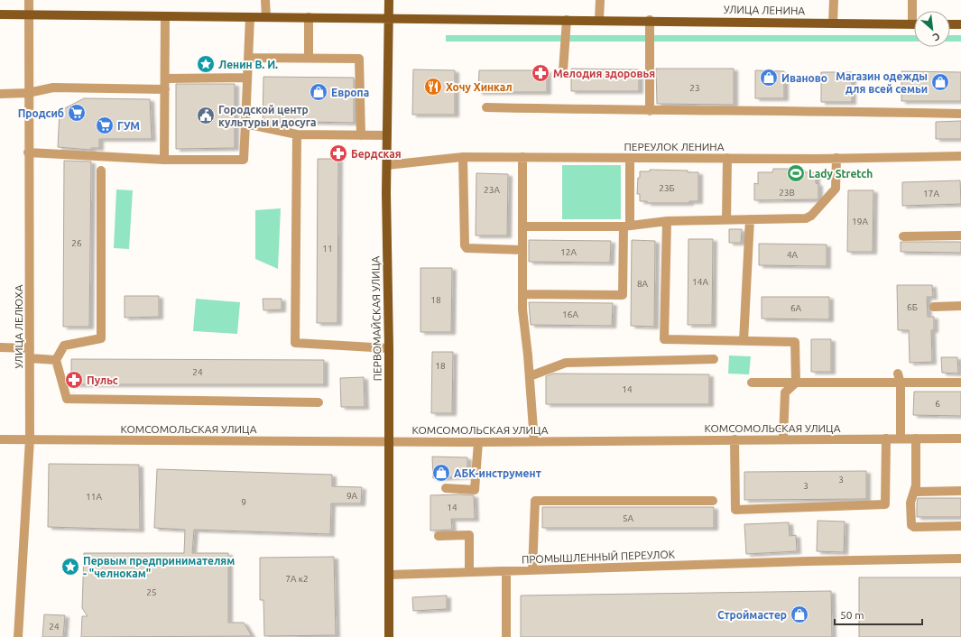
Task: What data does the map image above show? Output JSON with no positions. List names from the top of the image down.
{
  "streets": {
    "main road": ["УЛИЦА ЛЕНИНА", "ПЕРВОМАЙСКАЯ УЛИЦА"],
    "street": [
      "ПЕРЕУЛОК ЛЕНИНА",
      "УЛИЦА ЛЕЛЮХА",
      "КОМСОМОЛЬСКАЯ УЛИЦА",
      "ПРОМЫШЛЕННЫЙ ПЕРЕУЛОК"
    ]
  },
  "crossings": [
    ["УЛИЦА ЛЕНИНА", "ПЕРВОМАЙСКАЯ УЛИЦА"],
    ["УЛИЦА ЛЕНИНА", "УЛИЦА ЛЕЛЮХА"],
    ["ПЕРЕУЛОК ЛЕНИНА", "ПЕРВОМАЙСКАЯ УЛИЦА"],
    ["ПЕРВОМАЙСКАЯ УЛИЦА", "КОМСОМОЛЬСКАЯ УЛИЦА"],
    ["ПЕРВОМАЙСКАЯ УЛИЦА", "ПРОМЫШЛЕННЫЙ ПЕРЕУЛОК"],
    ["УЛИЦА ЛЕЛЮХА", "КОМСОМОЛЬСКАЯ УЛИЦА"]
  ],
  "places": {
    "place": ["Ленин В. И.", "Первым предпринимателям - \"челнокам\""],
    "pharmacy": ["Мелодия здоровья", "Бердская", "Пульс"],
    "shop": [
      "Иваново",
      "Магазин одежды для всей семьи",
      "Европа",
      "АБК-инструмент",
      "Строймастер"
    ],
    "restaurant": ["Хочу Хинкал"],
    "supermarket": ["Продсиб", "ГУМ"],
    "public building": ["Городской центр культуры и досуга"],
    "sports": ["Lady Stretch"]
  },
  "house_numbers": [
    "23",
    "23Б",
    "23А",
    "23В",
    "17А",
    "19А",
    "26",
    "11",
    "12А",
    "4А",
    "14А",
    "8А",
    "18",
    "6Б",
    "6А",
    "16А",
    "18",
    "24",
    "14",
    "6",
    "3",
    "3",
    "9А",
    "11А",
    "9",
    "14",
    "5А",
    "7А к2",
    "25",
    "24"
  ],
  "scale_bar": "50 m",
  "north": "bottom right"
}
